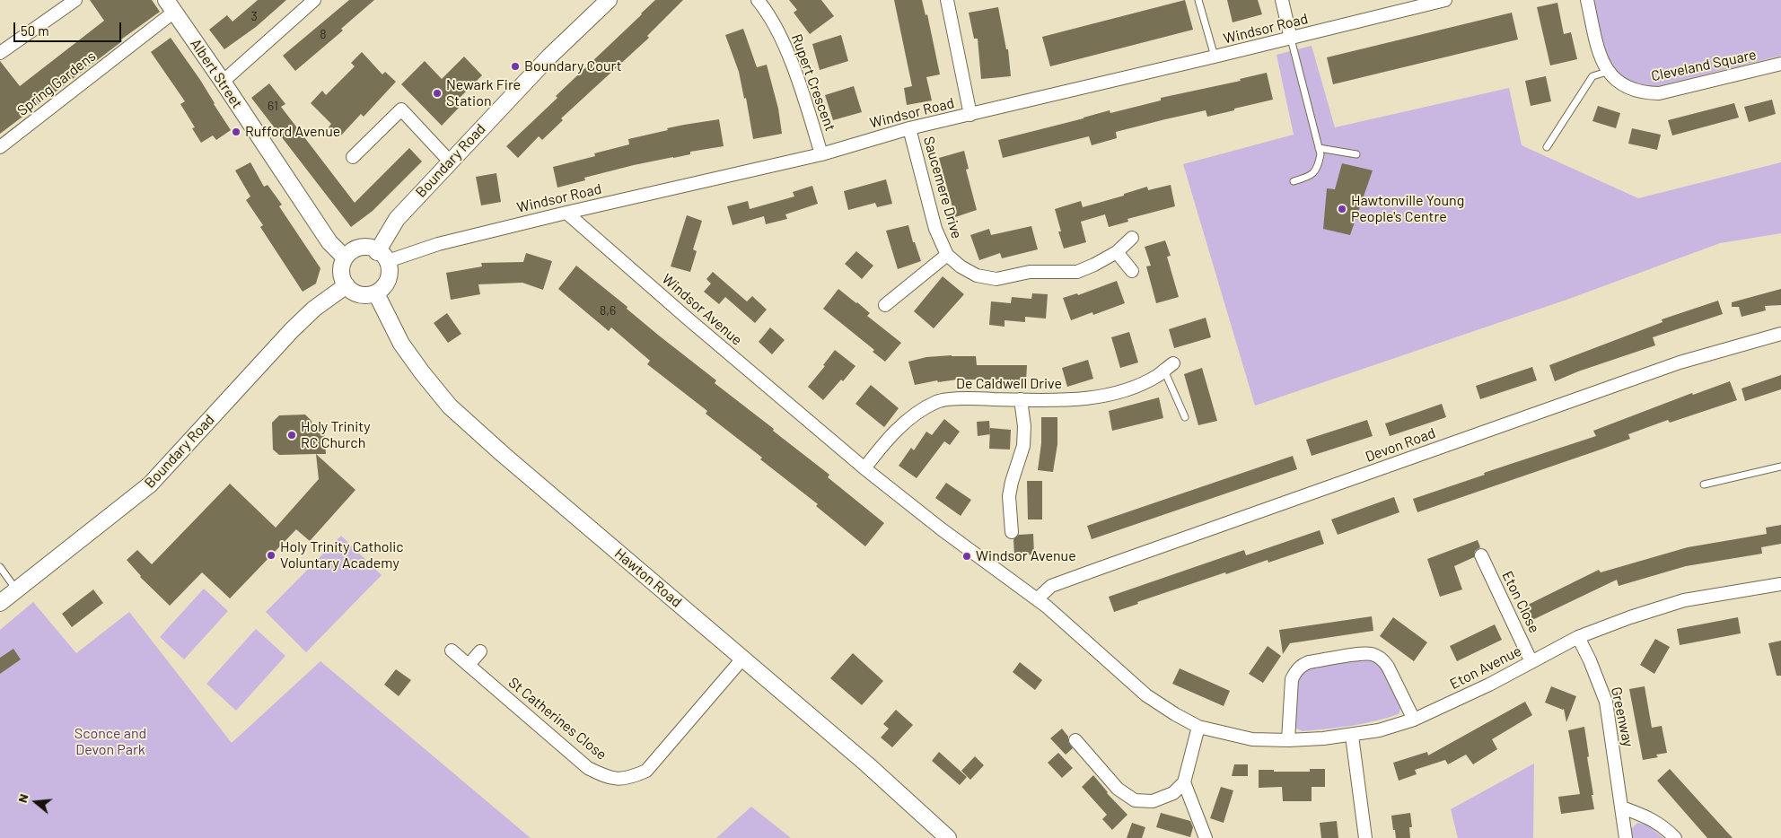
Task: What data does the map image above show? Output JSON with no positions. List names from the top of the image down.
{
  "streets": {
    "street": [
      "Windsor Road",
      "Cleveland Square",
      "Albert Street",
      "Rupert Crescent",
      "Spring Gardens",
      "Boundary Road",
      "Saucemere Drive",
      "Windsor Avenue",
      "De Caldwell Drive",
      "Devon Road",
      "Hawton Road",
      "Eton Close",
      "Eton Avenue",
      "Greenway",
      "St Catherines Close"
    ]
  },
  "crossings": [
    ["Windsor Road", "Albert Street"],
    ["Windsor Road", "Rupert Crescent"],
    ["Windsor Road", "Boundary Road"],
    ["Windsor Road", "Saucemere Drive"],
    ["Windsor Road", "Windsor Avenue"],
    ["Windsor Road", "Hawton Road"],
    ["Albert Street", "Spring Gardens"],
    ["Albert Street", "Boundary Road"],
    ["Albert Street", "Hawton Road"],
    ["Boundary Road", "Hawton Road"],
    ["Windsor Avenue", "De Caldwell Drive"],
    ["Windsor Avenue", "Devon Road"],
    ["Windsor Avenue", "Eton Avenue"],
    ["Hawton Road", "St Catherines Close"],
    ["Eton Close", "Eton Avenue"],
    ["Eton Avenue", "Greenway"]
  ],
  "parks": ["Sconce and Devon Park"],
  "places": [
    "Boundary Court",
    "Newark Fire Station",
    "Rufford Avenue",
    "Hawtonville Young People's Centre",
    "Holy Trinity RC Church",
    "Holy Trinity Catholic Voluntary Academy",
    "Windsor Avenue"
  ],
  "house_numbers": [
    "3",
    "8",
    "61",
    "8,6"
  ],
  "scale_bar": "50 m",
  "north": "left"
}
